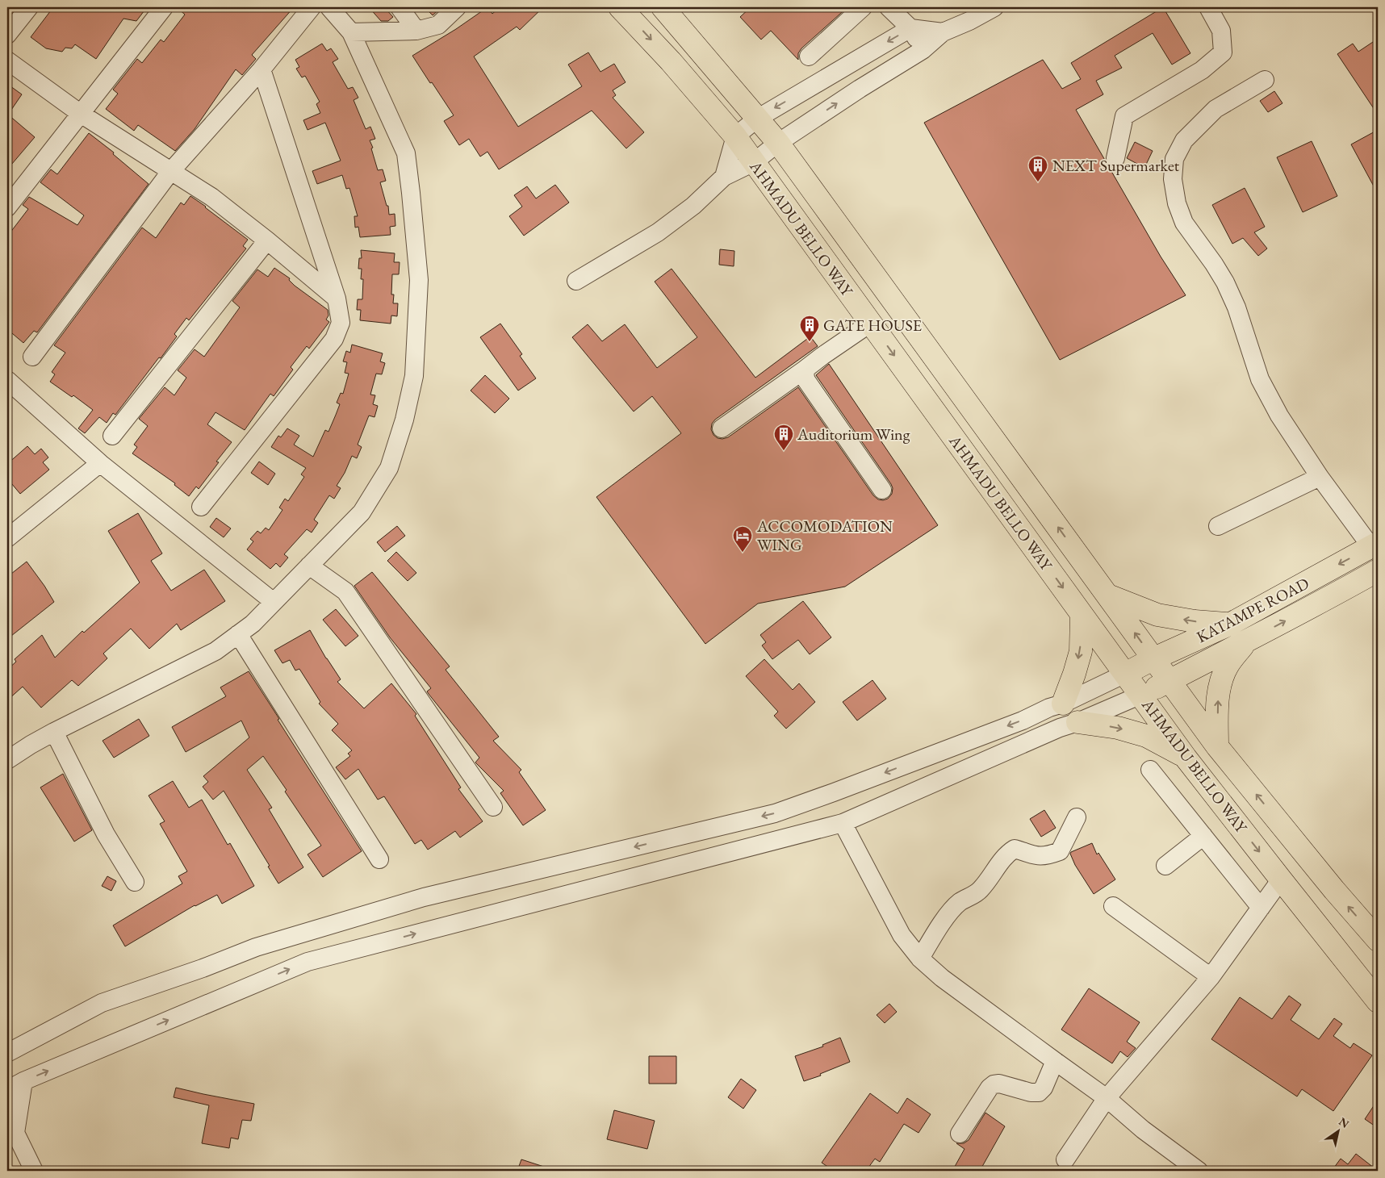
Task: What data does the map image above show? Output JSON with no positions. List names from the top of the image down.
{
  "streets": {
    "main road": ["AHMADU BELLO WAY", "KATAMPE ROAD"]
  },
  "crossings": [
    ["AHMADU BELLO WAY", "KATAMPE ROAD"]
  ],
  "places": {
    "building": ["NEXT Supermarket", "GATE HOUSE", "Auditorium Wing"],
    "hotel": ["ACCOMODATION WING"]
  },
  "north": "top right"
}
